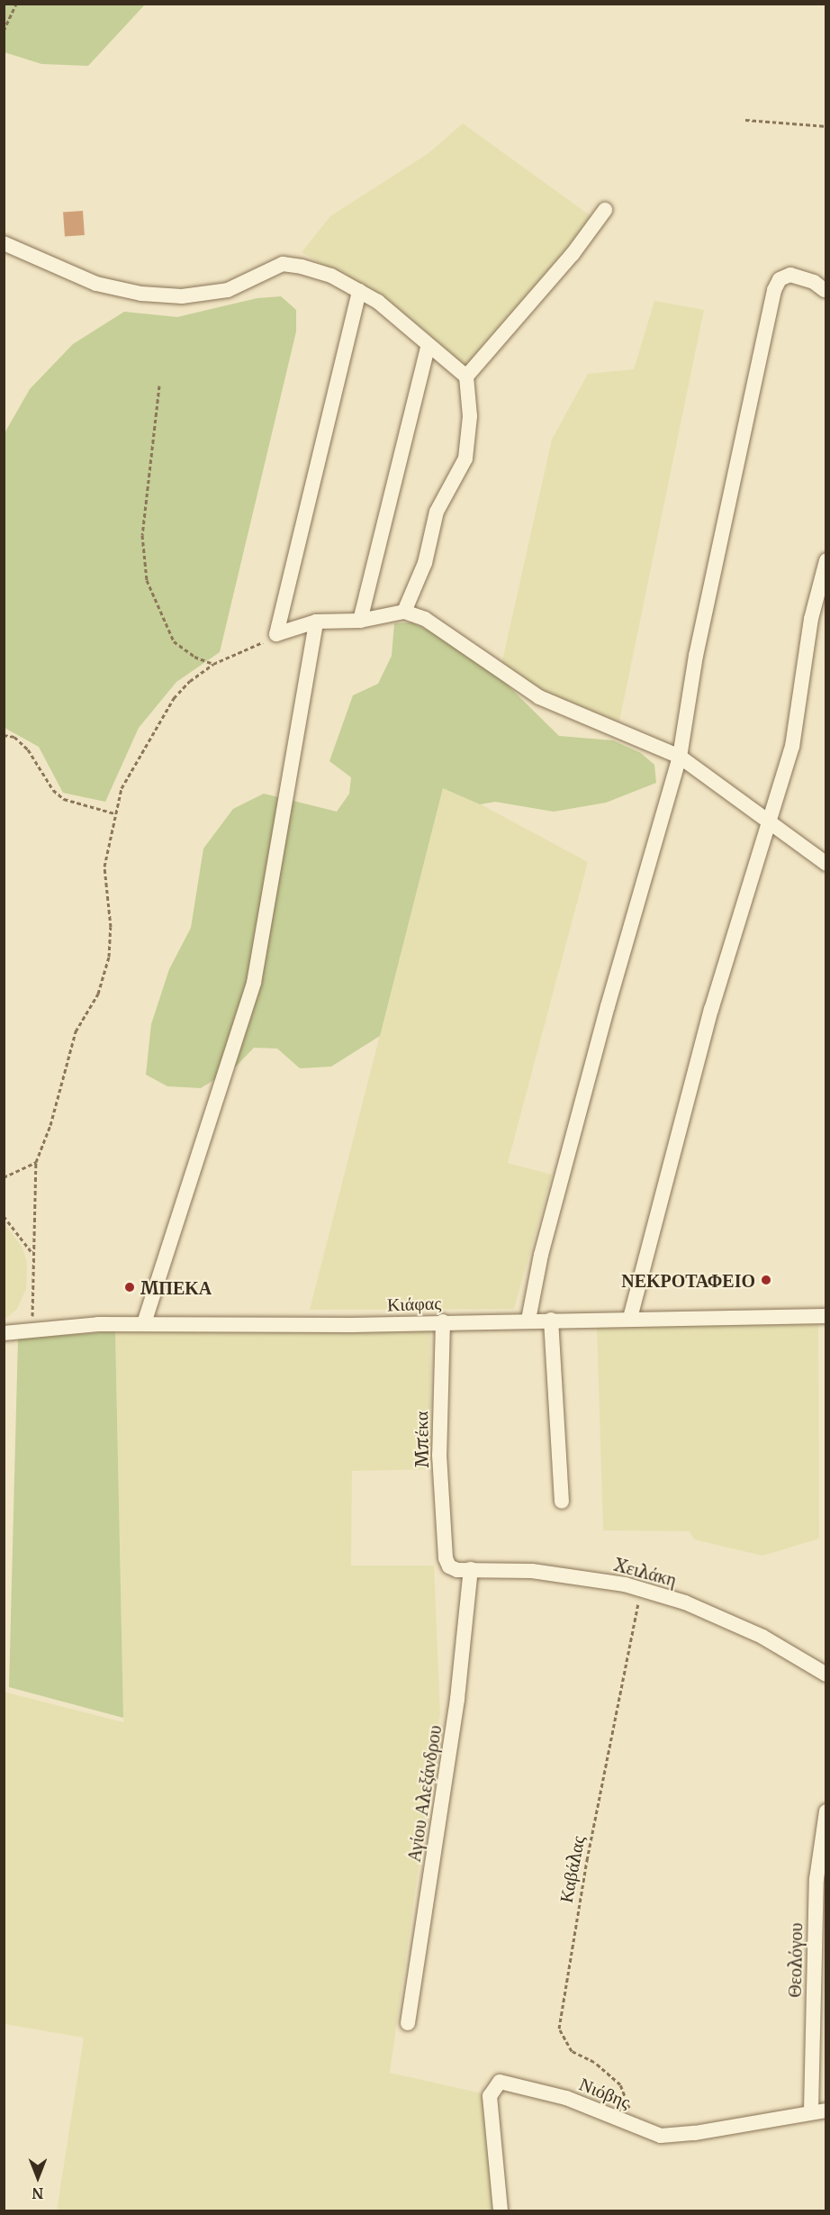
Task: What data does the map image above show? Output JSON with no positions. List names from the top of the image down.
{
  "streets": {
    "street": [
      "Κιάφας",
      "Μπέκα",
      "Χειλάκη",
      "Αγίου Αλεξάνδρου",
      "Θεολόγου",
      "Νιόβης"
    ],
    "path": ["Καβάλας"]
  },
  "crossings": [
    ["Κιάφας", "Μπέκα"],
    ["Μπέκα", "Χειλάκη"],
    ["Χειλάκη", "Αγίου Αλεξάνδρου"],
    ["Χειλάκη", "Καβάλας"],
    ["Καβάλας", "Νιόβης"],
    ["Θεολόγου", "Νιόβης"]
  ],
  "places": ["ΝΕΚΡΟΤΑΦΕΙΟ", "ΜΠΕΚΑ"],
  "north": "bottom"
}
